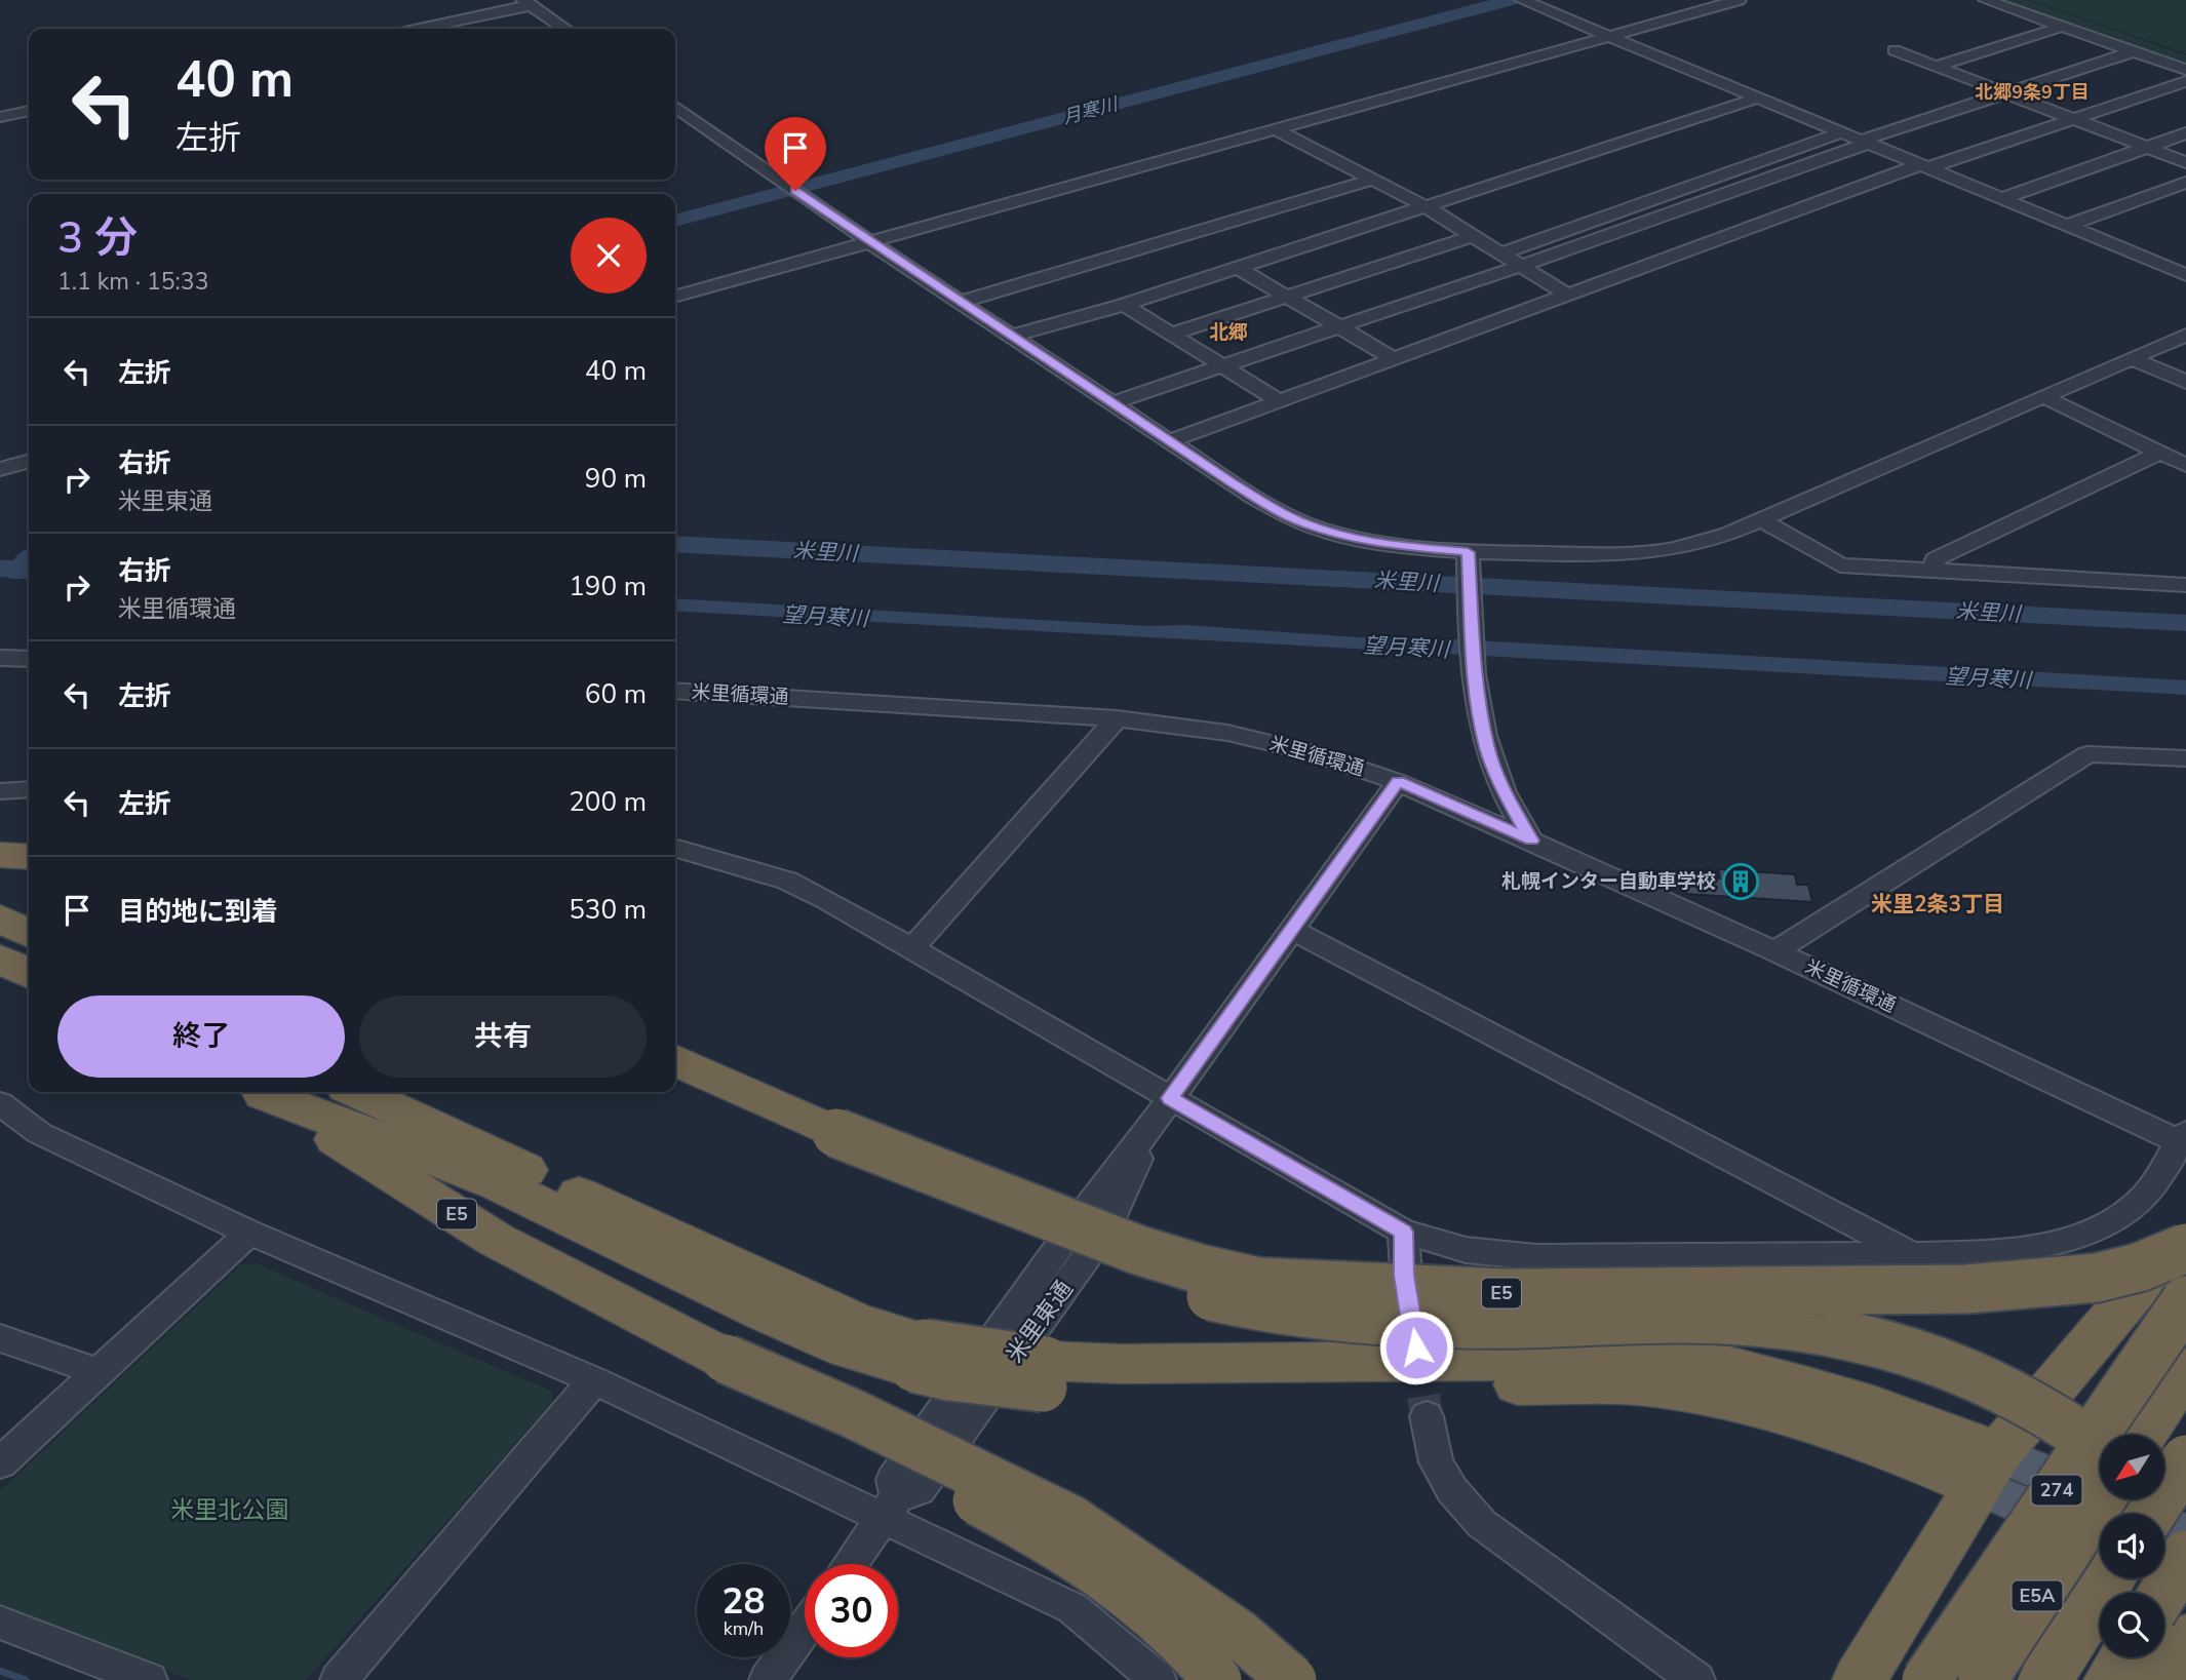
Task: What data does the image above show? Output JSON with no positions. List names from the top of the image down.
{
  "streets": {
    "highway": ["E5", "274", "E5A"],
    "street": ["米里循環通", "米里東通"]
  },
  "crossings": [
    ["米里循環通", "米里東通"]
  ],
  "districts": ["北郷9条9丁目", "北郷", "米里2条3丁目"],
  "water": ["月寒川", "米里川", "望月寒川"],
  "parks": ["米里北公園"],
  "places": {
    "building": ["札幌インター自動車学校"]
  },
  "north": "bottom left",
  "page": {
    "turn": ["40 m", "左折"],
    "heading": ["3 分", "1.1 km · 15:33"],
    "list": [
      {
        "name": "左折",
        "value": "40 m"
      },
      {
        "name": "右折",
        "note": "米里東通",
        "value": "90 m"
      },
      {
        "name": "右折",
        "note": "米里循環通",
        "value": "190 m"
      },
      {
        "name": "左折",
        "value": "60 m"
      },
      {
        "name": "左折",
        "value": "200 m"
      },
      {
        "name": "目的地に到着",
        "value": "530 m"
      }
    ],
    "buttons": ["終了", "共有"],
    "speed": "28 km/h",
    "limit": "30"
  }
}
